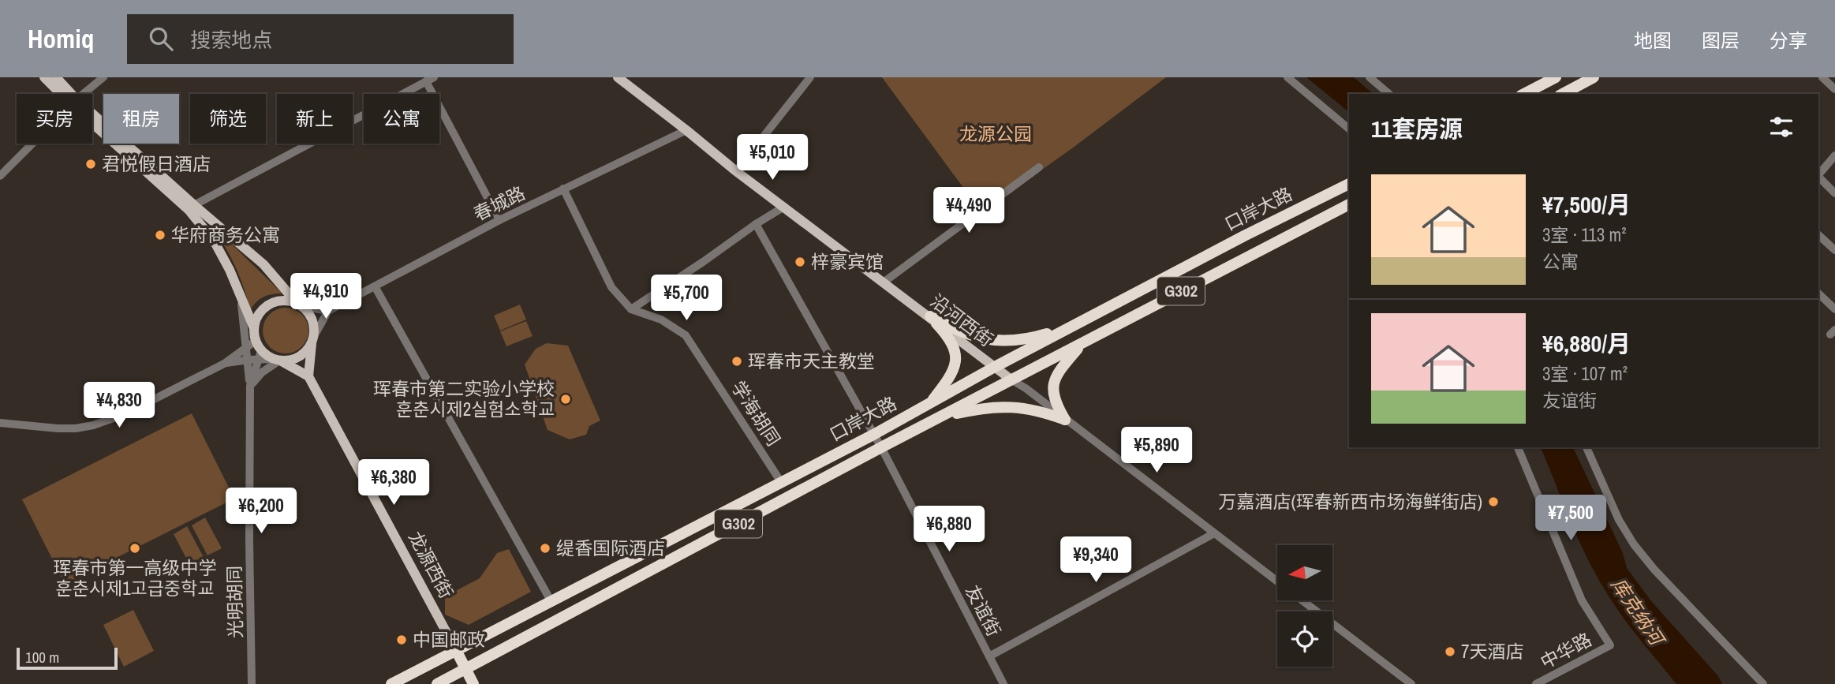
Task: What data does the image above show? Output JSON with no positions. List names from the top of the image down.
{
  "streets": {
    "highway": ["口岸大路", "G302", "龙源西街"],
    "main road": ["沿河西街"],
    "street": [
      "春城路",
      "学海胡同",
      "光明胡同",
      "友谊街",
      "中华路"
    ]
  },
  "crossings": [
    ["春城路", "沿河西街"],
    ["春城路", "学海胡同"],
    ["口岸大路", "沿河西街"],
    ["口岸大路", "学海胡同"],
    ["口岸大路", "龙源西街"],
    ["口岸大路", "友谊街"]
  ],
  "water": ["库克纳河"],
  "parks": ["龙源公园"],
  "places": [
    "君悦假日酒店",
    "华府商务公寓",
    "梓豪宾馆",
    "珲春市天主教堂",
    "珲春市第二实验小学校 훈춘시제2실험소학교",
    "万嘉酒店(珲春新西市场海鲜街店)",
    "珲春市第一高级中学 훈춘시제1고급중학교",
    "缇香国际酒店",
    "中国邮政",
    "7天酒店"
  ],
  "scale_bar": "100 m",
  "north": "left",
  "page": {
    "header": "Homiq",
    "search": "搜索地点",
    "nav": ["地图", "图层", "分享"],
    "chip": [
      "买房",
      "租房",
      "筛选",
      "新上",
      "公寓"
    ],
    "heading": "11套房源",
    "price": [
      "¥5,010",
      "¥4,490",
      "¥4,910",
      "¥5,700",
      "¥4,830",
      "¥5,890",
      "¥6,380",
      "¥6,200",
      "¥7,500",
      "¥6,880",
      "¥9,340"
    ],
    "list": [
      {
        "name": "¥7,500/月",
        "note": "3室 · 113 m² · 公寓"
      },
      {
        "name": "¥6,880/月",
        "note": "3室 · 107 m² · 友谊街"
      }
    ],
    "scale": "100 m"
  }
}
